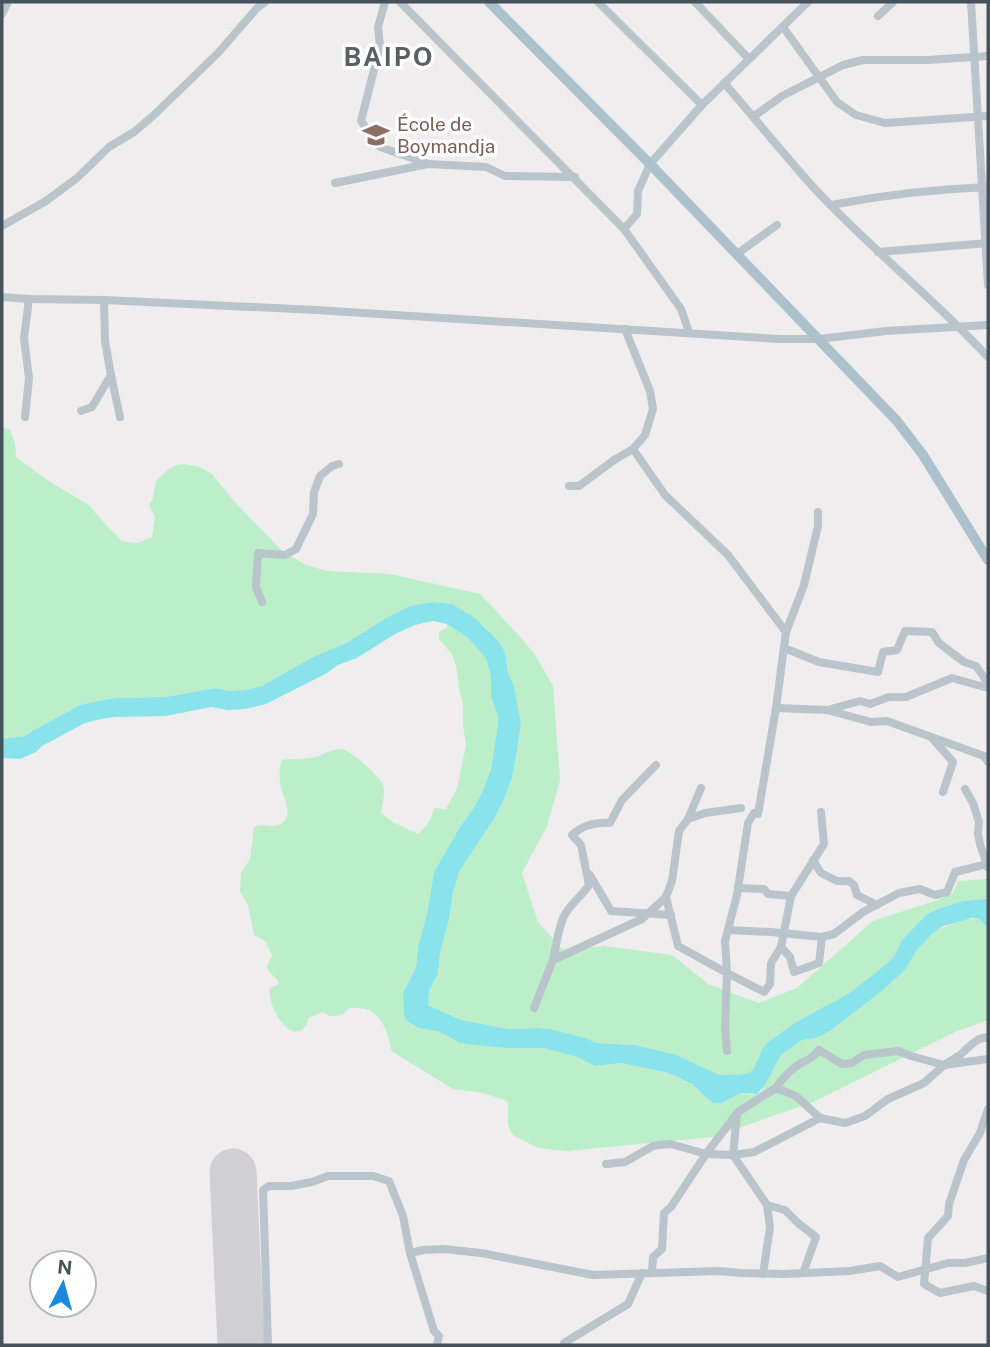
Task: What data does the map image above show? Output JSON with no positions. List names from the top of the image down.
{
  "districts": ["BAIPO"],
  "places": {
    "school or university": ["École de Boymandja"]
  },
  "north": "top"
}
